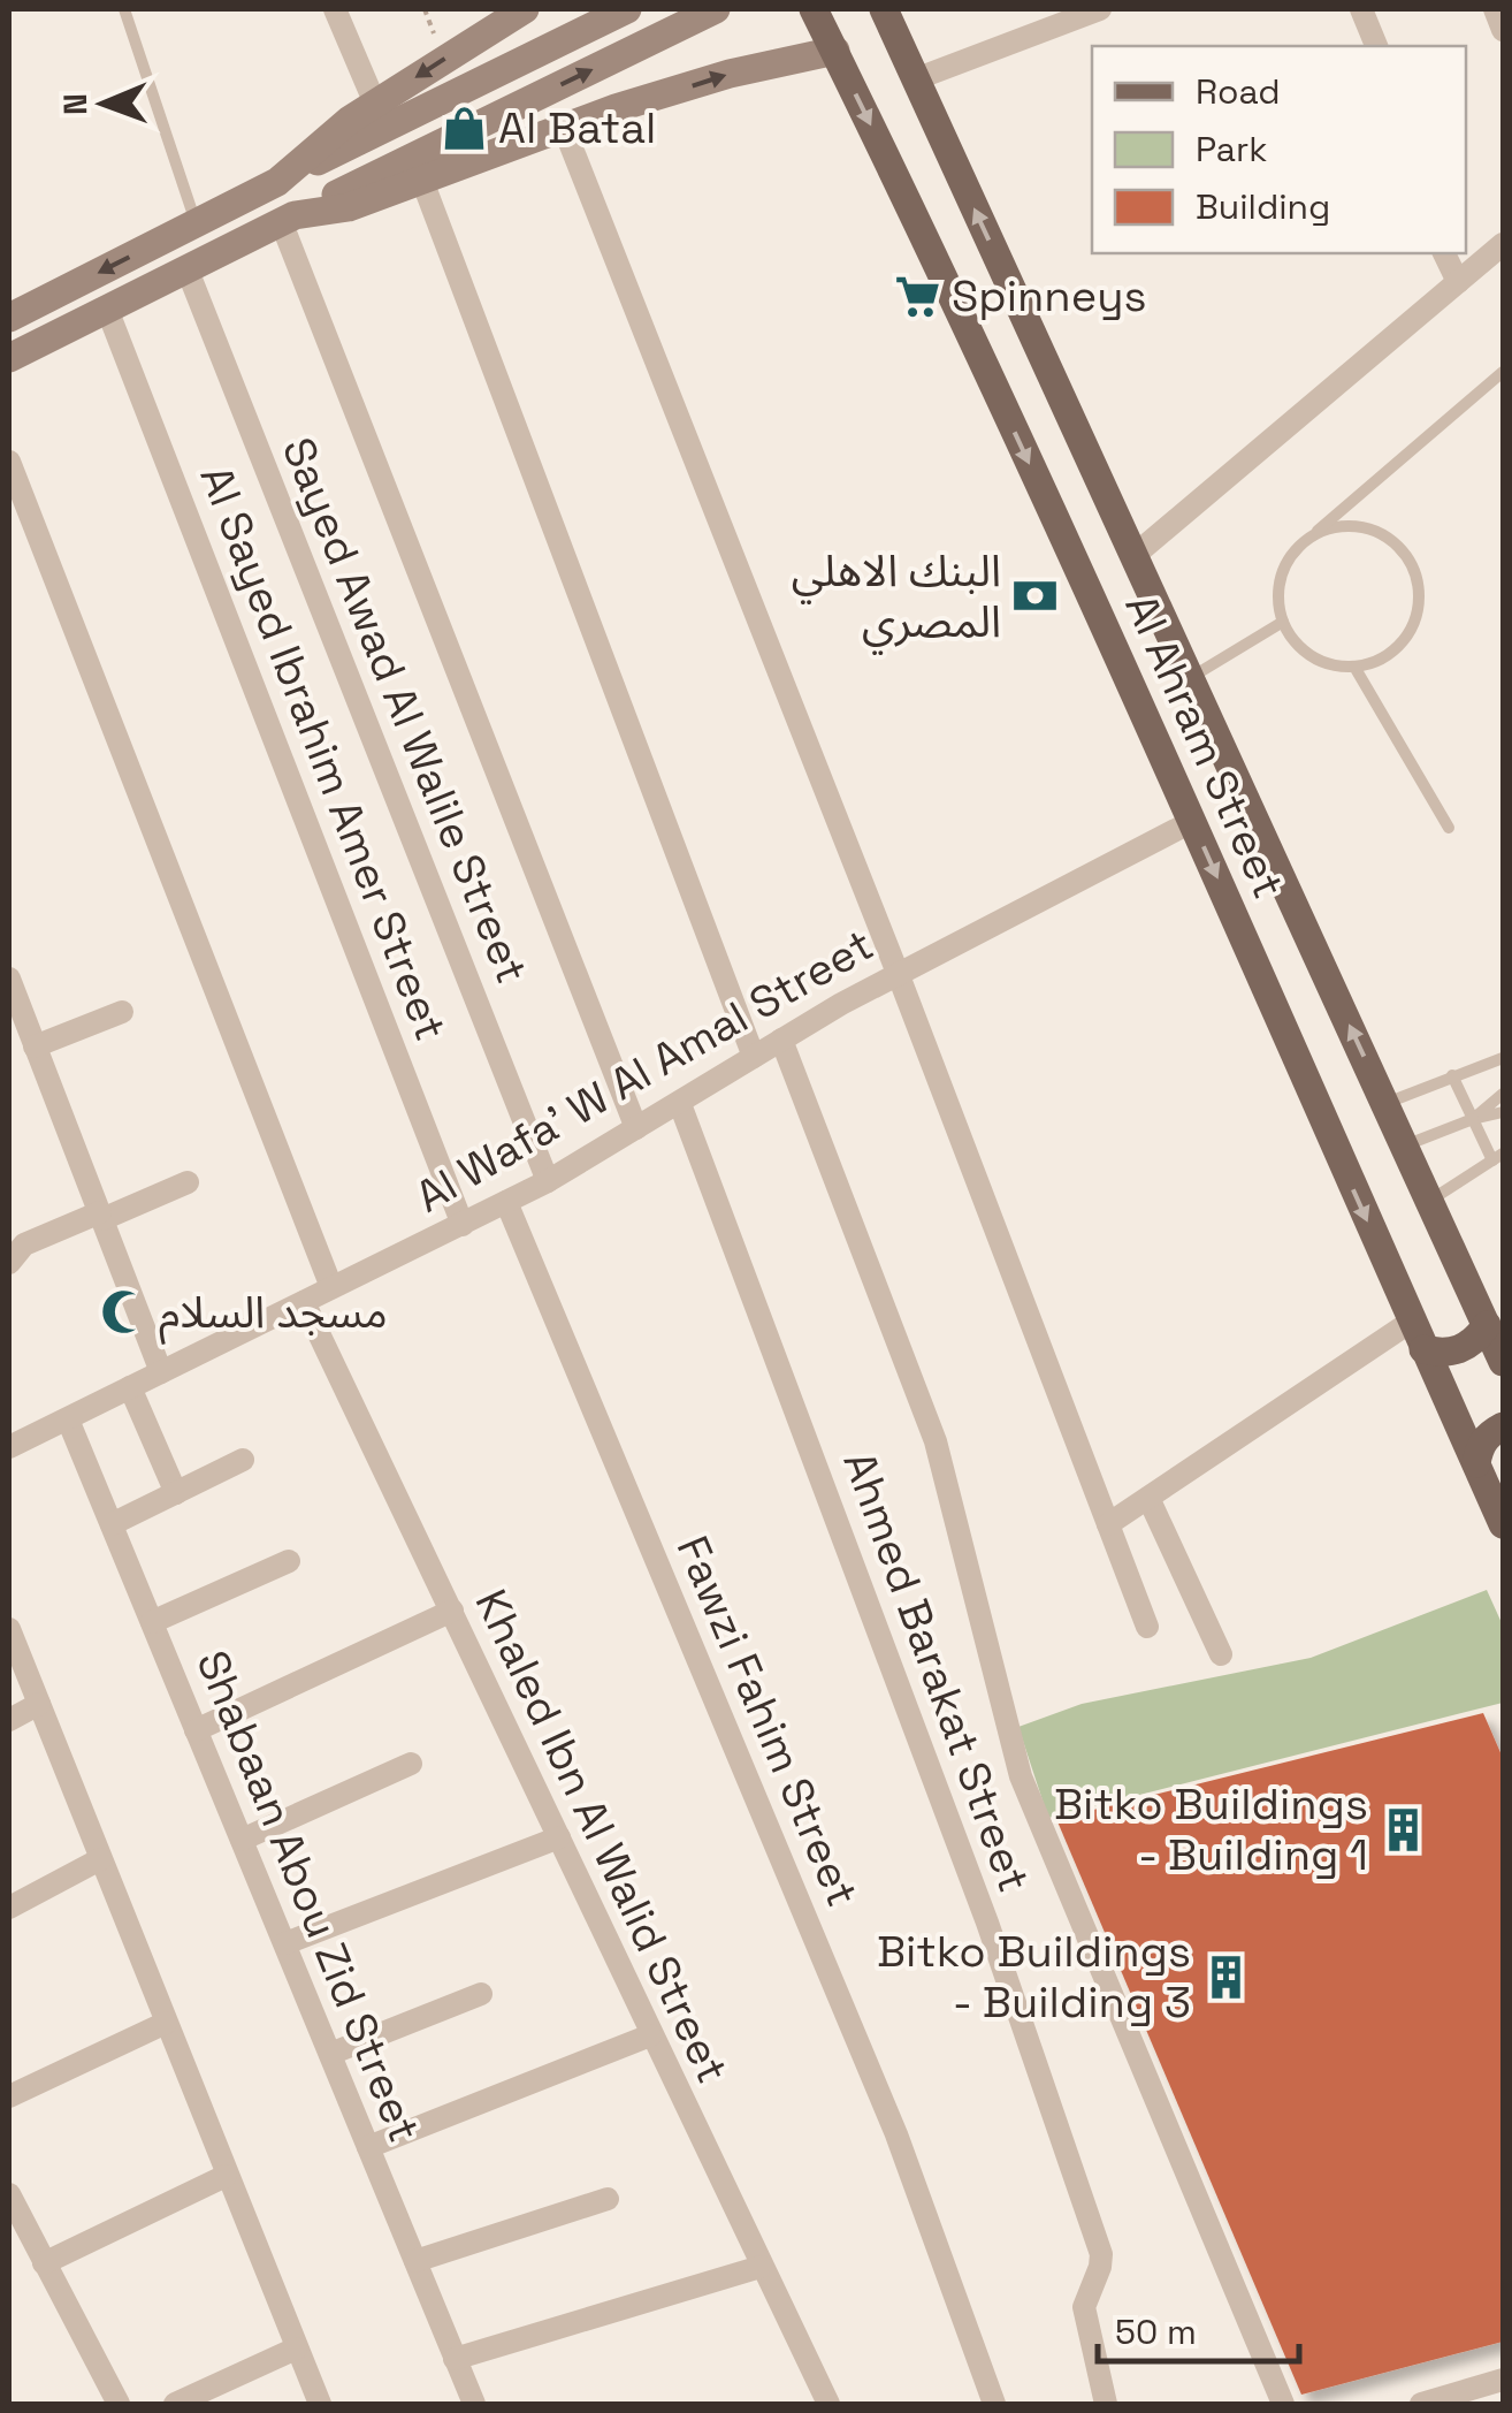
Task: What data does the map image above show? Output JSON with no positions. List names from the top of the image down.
{
  "streets": {
    "main road": ["Al Ahram Street"],
    "street": [
      "Sayed Awad Al Walile Street",
      "Al Sayed Ibrahim Amer Street",
      "Al Wafa' W Al Amal Street",
      "Ahmed Barakat Street",
      "Fawzi Fahim Street",
      "Khaled Ibn Al Walid Street",
      "Shabaan Abou Zid Street"
    ]
  },
  "crossings": [
    ["Sayed Awad Al Walile Street", "Al Wafa' W Al Amal Street"],
    ["Al Ahram Street", "Al Wafa' W Al Amal Street"],
    ["Al Sayed Ibrahim Amer Street", "Al Wafa' W Al Amal Street"],
    ["Al Wafa' W Al Amal Street", "Ahmed Barakat Street"],
    ["Al Wafa' W Al Amal Street", "Fawzi Fahim Street"],
    ["Al Wafa' W Al Amal Street", "Khaled Ibn Al Walid Street"],
    ["Al Wafa' W Al Amal Street", "Shabaan Abou Zid Street"]
  ],
  "places": {
    "shop": ["Al Batal"],
    "supermarket": ["Spinneys"],
    "bank": ["البنك الاهلي المصري"],
    "mosque": ["مسجد السلام"],
    "building": ["Bitko Buildings - Building 1", "Bitko Buildings - Building 3"]
  },
  "legend": ["Road", "Park", "Building"],
  "scale_bar": "50 m",
  "north": "left"
}
